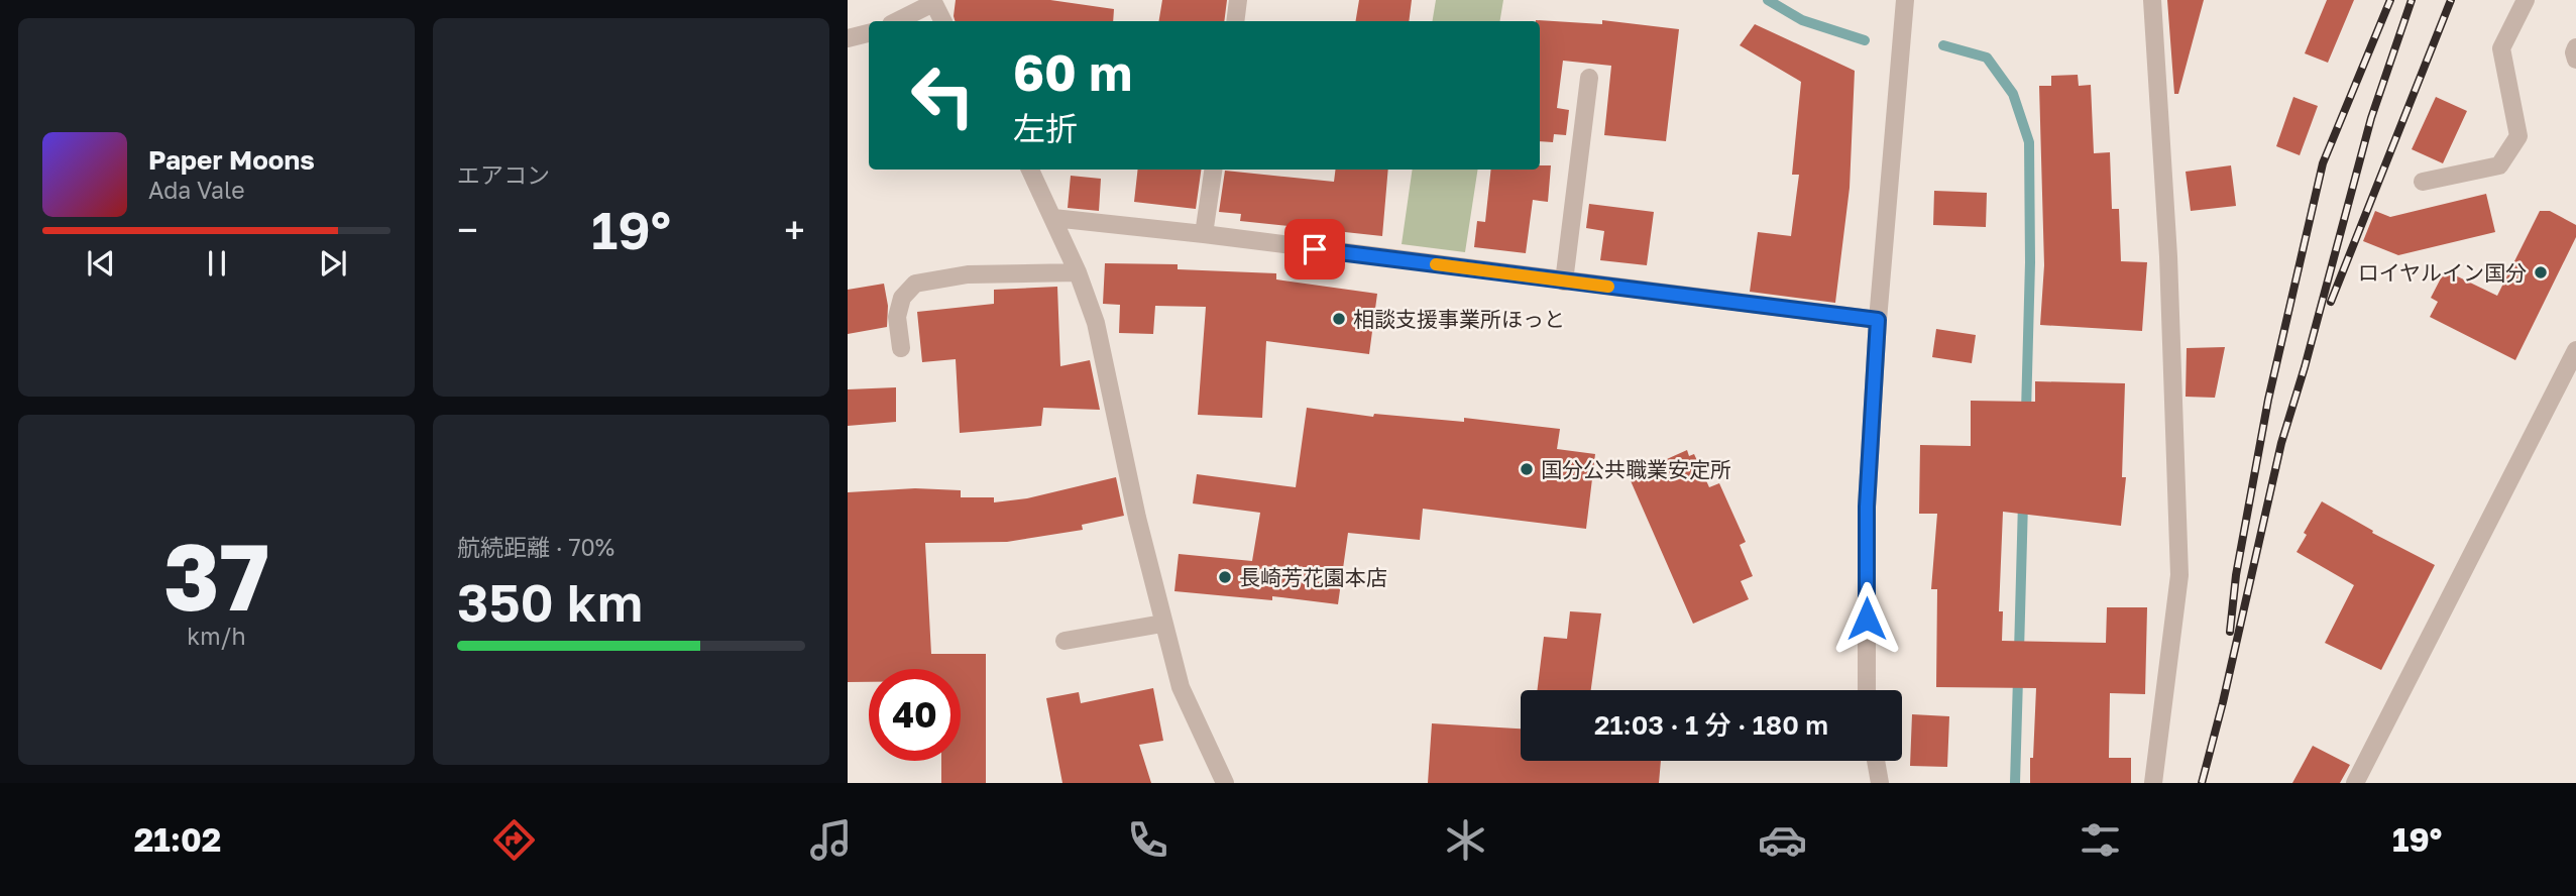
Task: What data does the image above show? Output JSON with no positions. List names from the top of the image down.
{
  "places": [
    "ロイヤルイン国分",
    "相談支援事業所ほっと",
    "国分公共職業安定所",
    "長崎芳花園本店"
  ],
  "page": {
    "tile": [
      "エアコン",
      ["37", "km/h"],
      ["航続距離 · 70%", "350 km"]
    ],
    "turn": ["60 m", "左折"],
    "song": ["Paper Moons", "Ada Vale"],
    "heat": ["−", "19°", "+"],
    "limit": "40",
    "trip": "21:03 · 1 分 · 180 m",
    "tabs": ["21:02", "19°"]
  }
}
